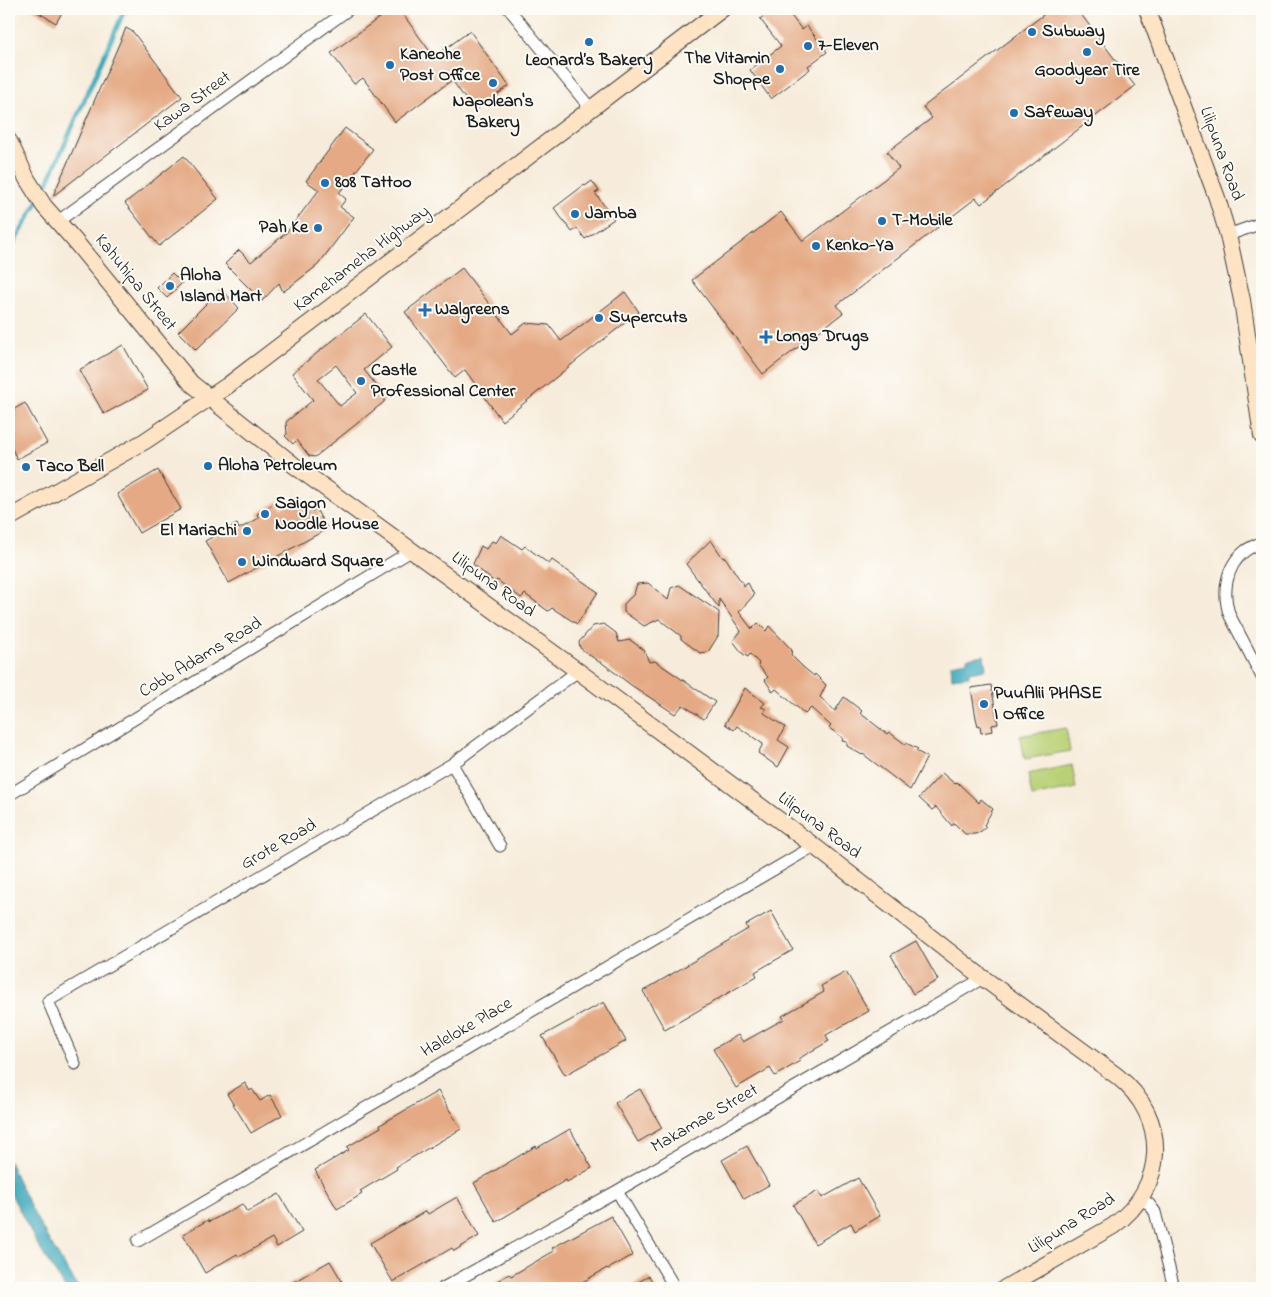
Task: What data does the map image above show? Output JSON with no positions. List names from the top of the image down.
{
  "streets": {
    "street": [
      "Kawa Street",
      "Lilipuna Road",
      "Kamehameha Highway",
      "Kahuhipa Street",
      "Cobb Adams Road",
      "Grote Road",
      "Haleloke Place",
      "Makamae Street"
    ]
  },
  "crossings": [
    ["Kawa Street", "Kahuhipa Street"],
    ["Lilipuna Road", "Kahuhipa Street"],
    ["Lilipuna Road", "Cobb Adams Road"],
    ["Lilipuna Road", "Grote Road"],
    ["Lilipuna Road", "Haleloke Place"],
    ["Lilipuna Road", "Makamae Street"],
    ["Kamehameha Highway", "Kahuhipa Street"]
  ],
  "places": {
    "other": [
      "Subway",
      "Leonard’s Bakery",
      "7-Eleven",
      "Goodyear Tire",
      "Kaneohe Post Office",
      "The Vitamin Shoppe",
      "Napolean's Bakery",
      "Safeway",
      "808 Tattoo",
      "Jamba",
      "T-Mobile",
      "Pah Ke",
      "Kenko-Ya",
      "Aloha Island Mart",
      "Supercuts",
      "Castle Professional Center",
      "Aloha Petroleum",
      "Taco Bell",
      "Saigon Noodle House",
      "El Mariachi",
      "Windward Square",
      "PuuAlii PHASE I Office"
    ],
    "health": ["Walgreens", "Longs Drugs"]
  }
}
